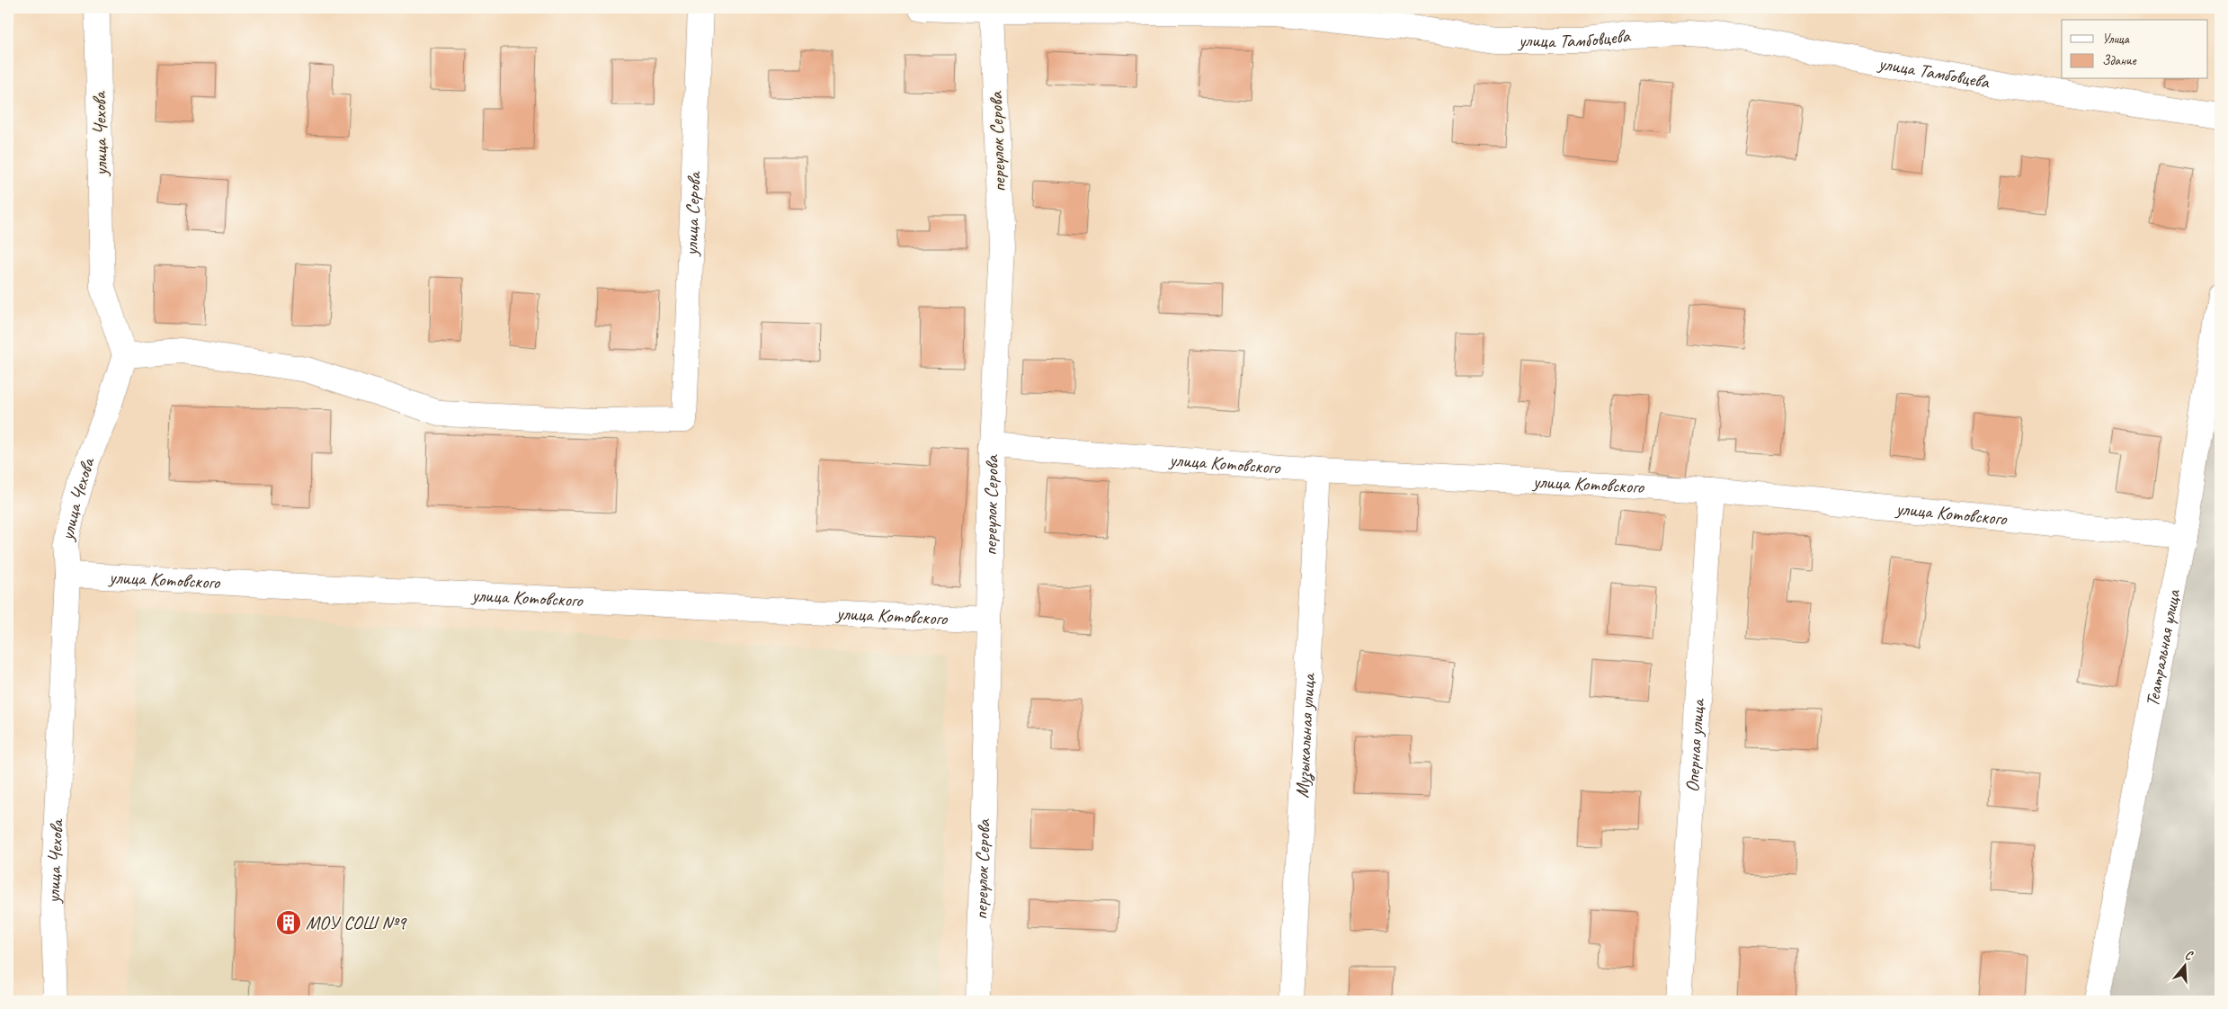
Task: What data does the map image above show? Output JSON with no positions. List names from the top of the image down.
{
  "streets": {
    "street": [
      "улица Тамбовцева",
      "улица Чехова",
      "переулок Серова",
      "улица Серова",
      "улица Котовского",
      "Театральная улица",
      "Музыкальная улица",
      "Оперная улица"
    ]
  },
  "crossings": [
    ["улица Тамбовцева", "переулок Серова"],
    ["улица Чехова", "улица Серова"],
    ["улица Чехова", "улица Котовского"],
    ["переулок Серова", "улица Котовского"],
    ["улица Котовского", "Театральная улица"],
    ["улица Котовского", "Музыкальная улица"],
    ["улица Котовского", "Оперная улица"]
  ],
  "places": {
    "building": ["МОУ СОШ №9"]
  },
  "legend": ["Улица", "Здание"],
  "north": "top"
}
